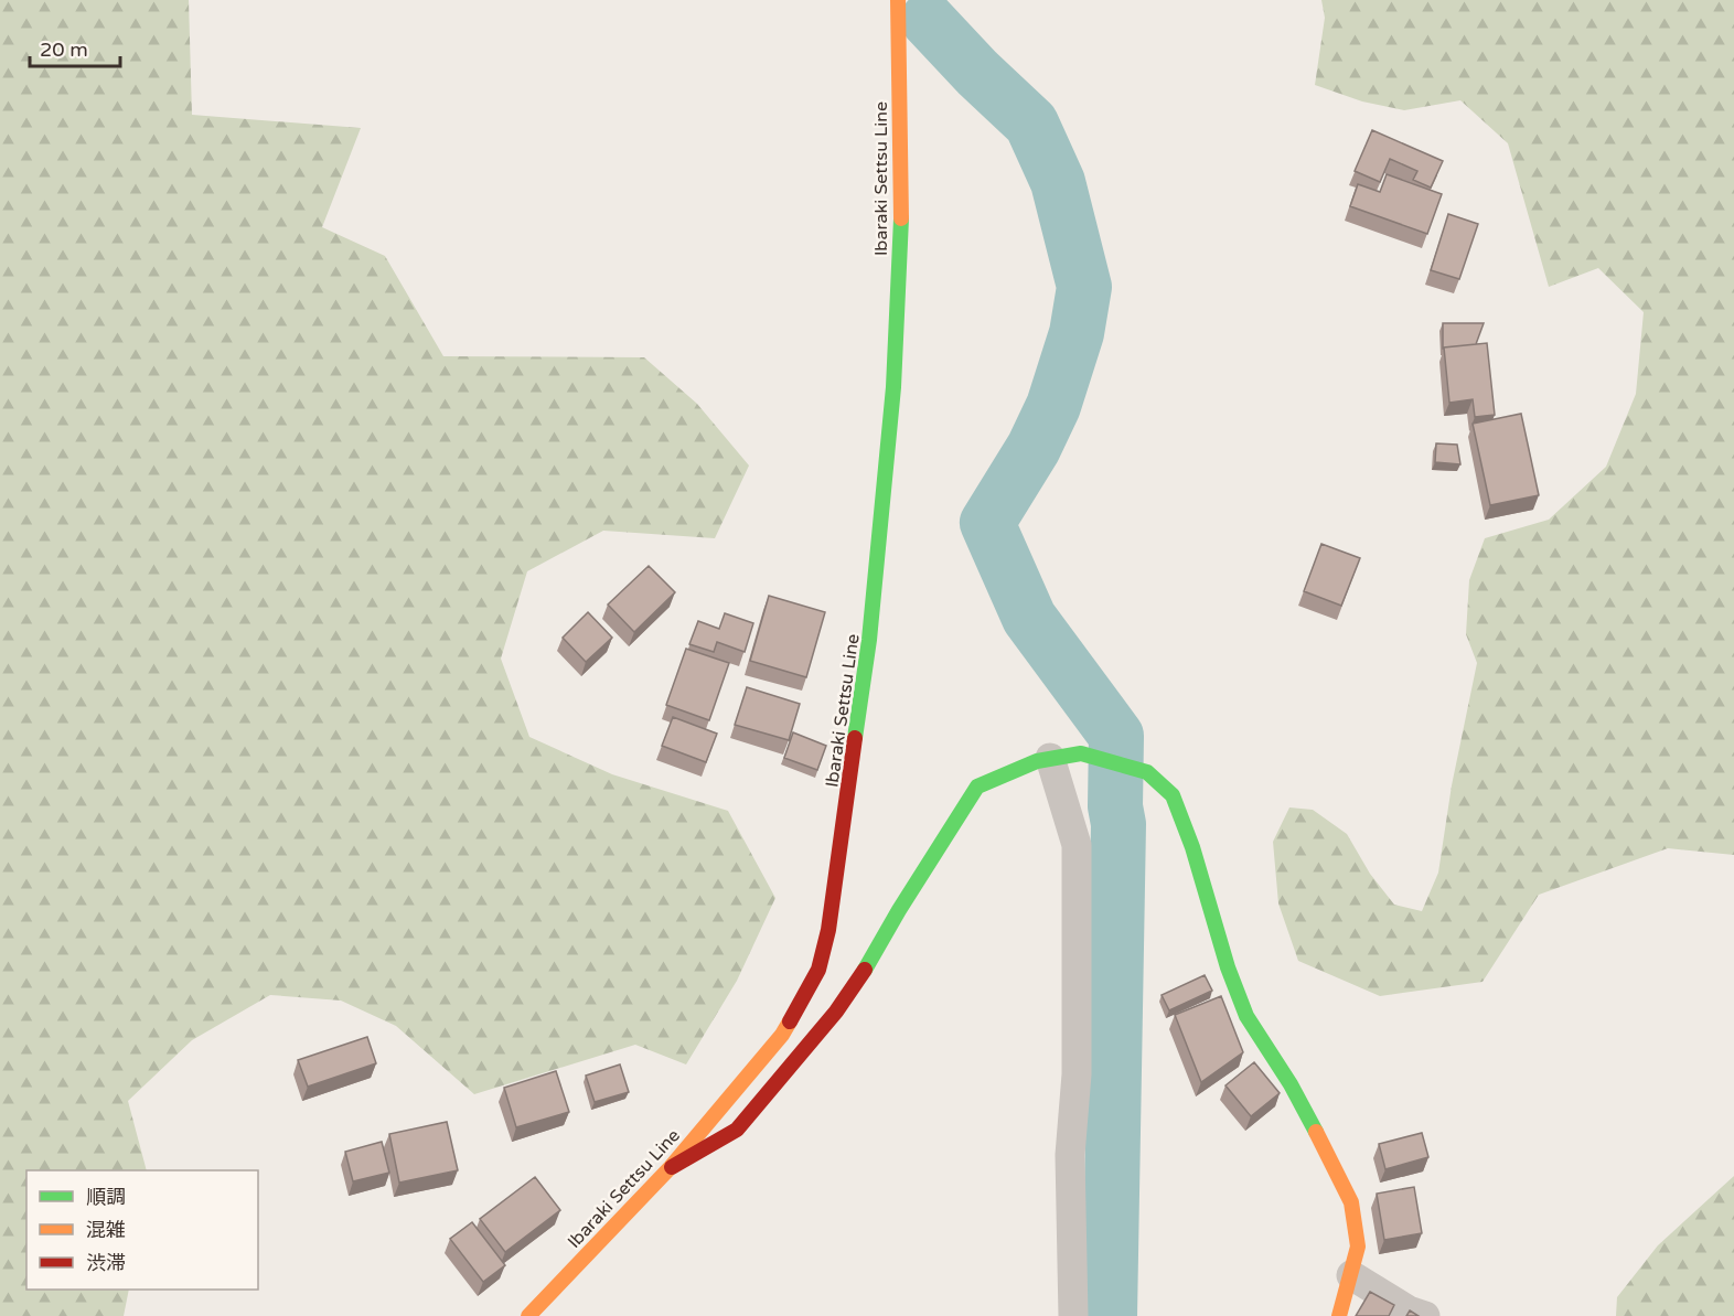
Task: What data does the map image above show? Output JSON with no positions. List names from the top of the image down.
{
  "streets": {
    "main road": ["Ibaraki Settsu Line"]
  },
  "legend": ["順調", "混雑", "渋滞"],
  "scale_bar": "20 m"
}
